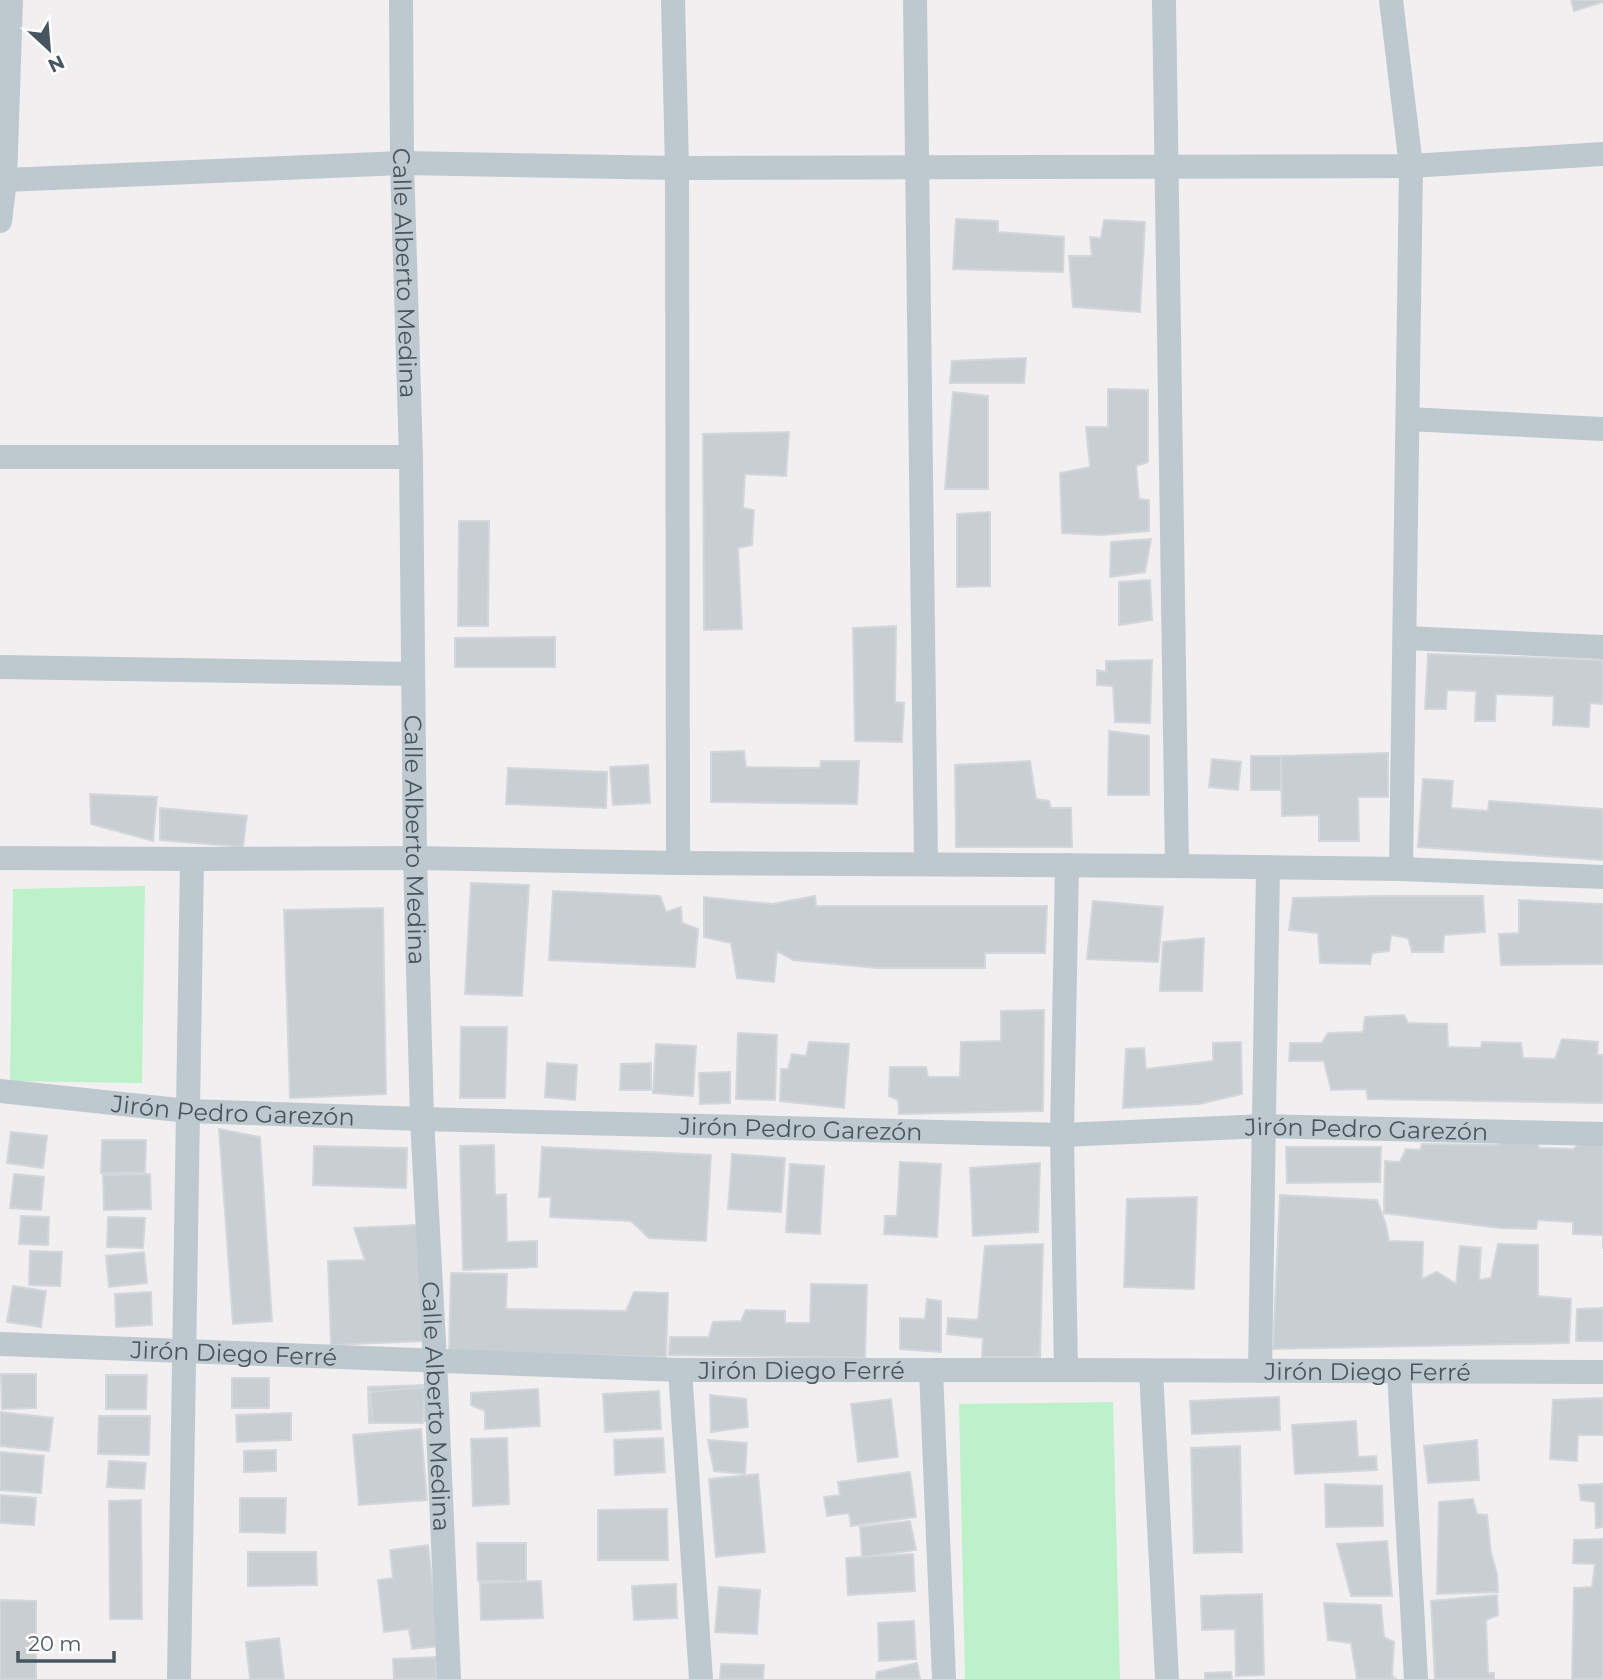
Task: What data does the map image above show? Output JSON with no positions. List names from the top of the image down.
{
  "streets": {
    "street": ["Calle Alberto Medina", "Jirón Pedro Garezón", "Jirón Diego Ferré"]
  },
  "crossings": [
    ["Calle Alberto Medina", "Jirón Pedro Garezón"],
    ["Calle Alberto Medina", "Jirón Diego Ferré"]
  ],
  "scale_bar": "20 m",
  "north": "bottom right"
}
